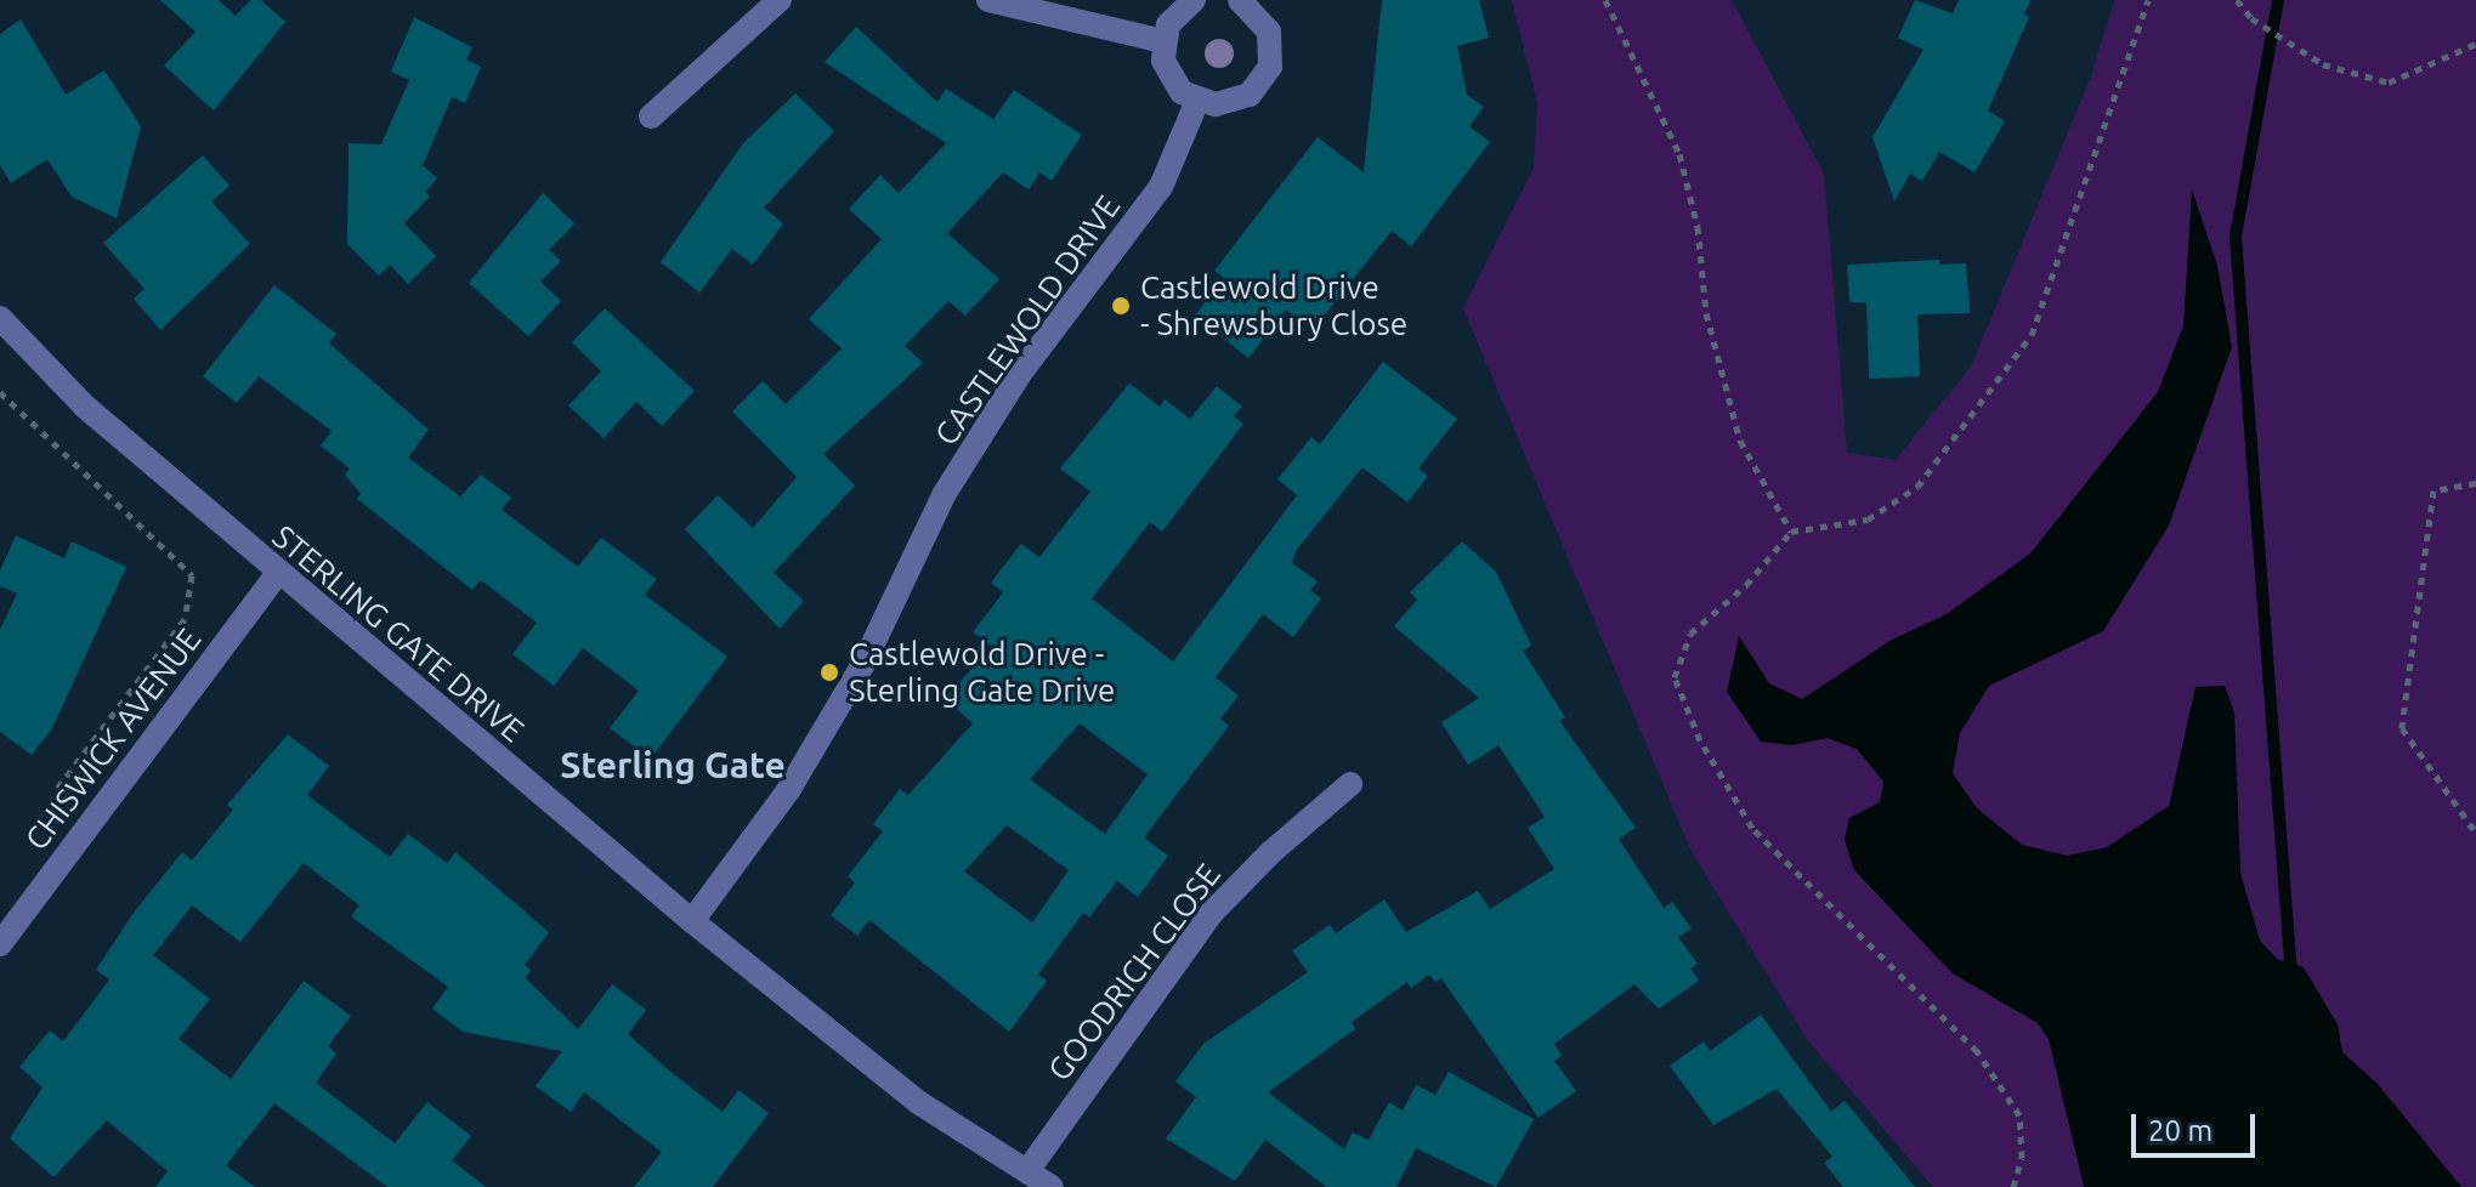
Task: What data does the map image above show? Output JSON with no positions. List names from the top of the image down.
{
  "streets": {
    "street": [
      "CASTLEWOLD DRIVE",
      "STERLING GATE DRIVE",
      "CHISWICK AVENUE",
      "GOODRICH CLOSE"
    ]
  },
  "crossings": [
    ["CASTLEWOLD DRIVE", "STERLING GATE DRIVE"],
    ["STERLING GATE DRIVE", "CHISWICK AVENUE"],
    ["STERLING GATE DRIVE", "GOODRICH CLOSE"]
  ],
  "districts": ["Sterling Gate"],
  "places": ["Castlewold Drive - Shrewsbury Close", "Castlewold Drive - Sterling Gate Drive"],
  "scale_bar": "20 m"
}
